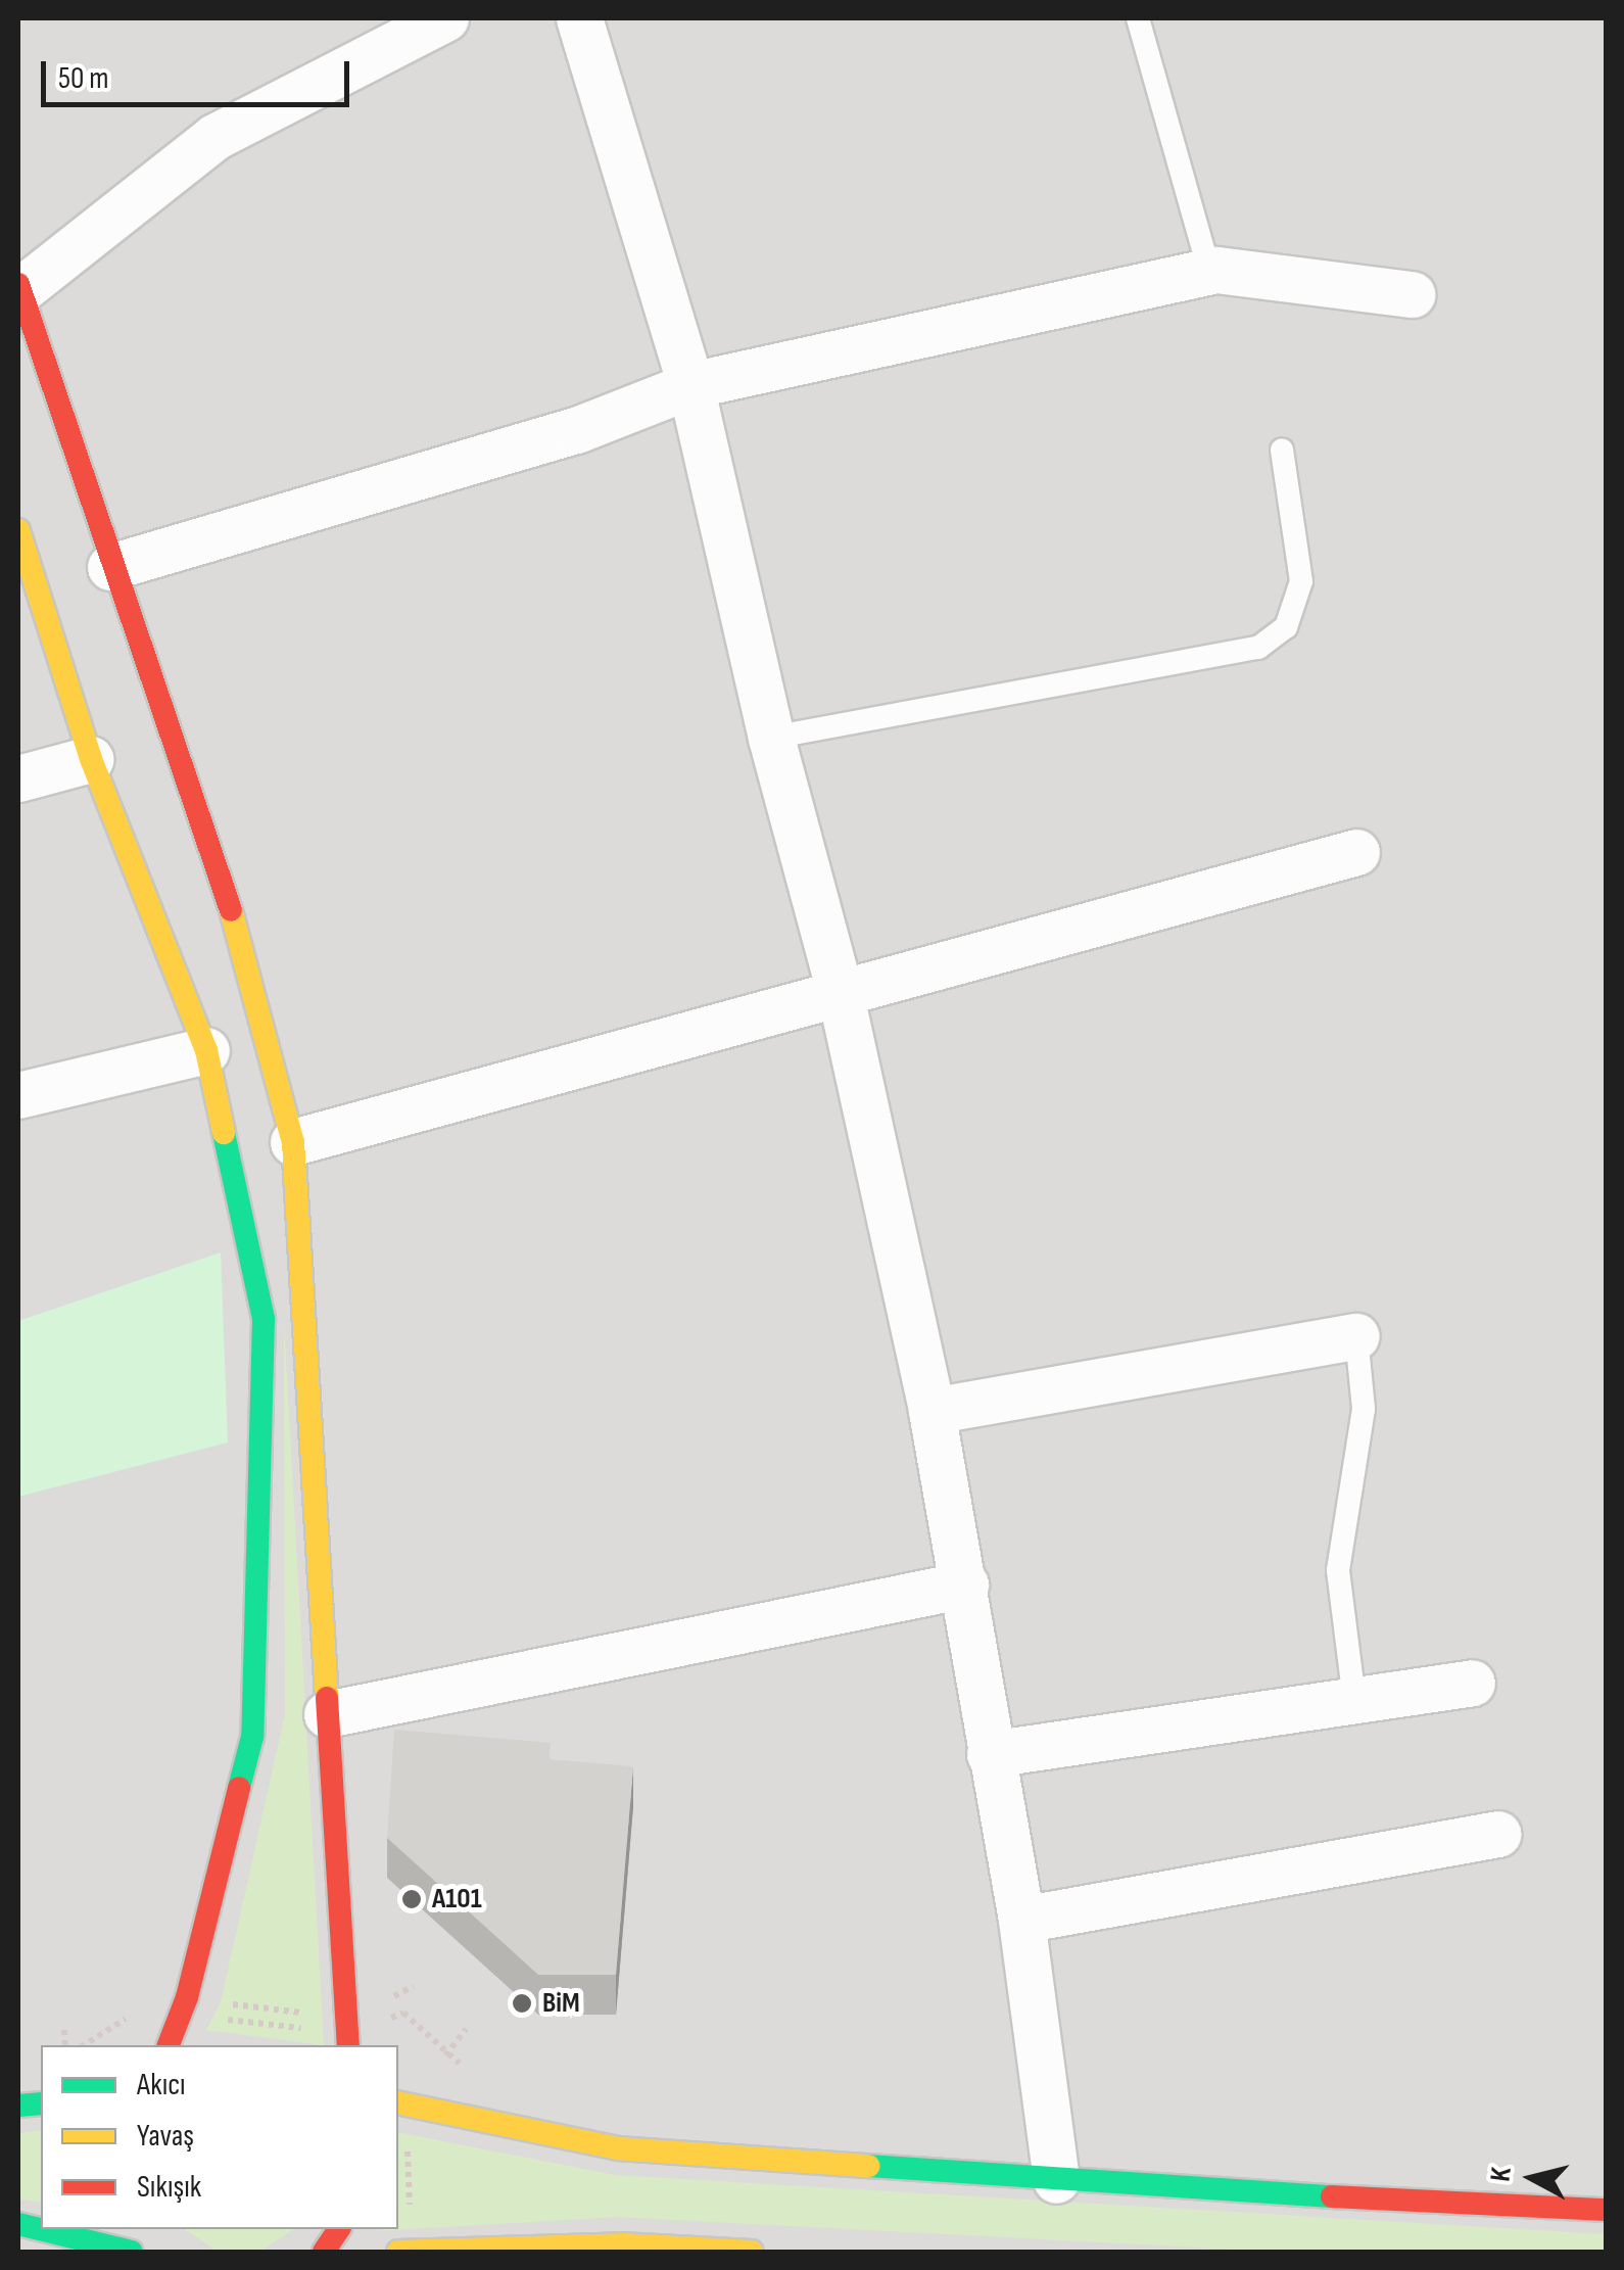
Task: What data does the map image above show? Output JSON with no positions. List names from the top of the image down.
{
  "places": ["A101", "BiM"],
  "legend": ["Akıcı", "Yavaş", "Sıkışık"],
  "scale_bar": "50 m",
  "north": "left"
}
